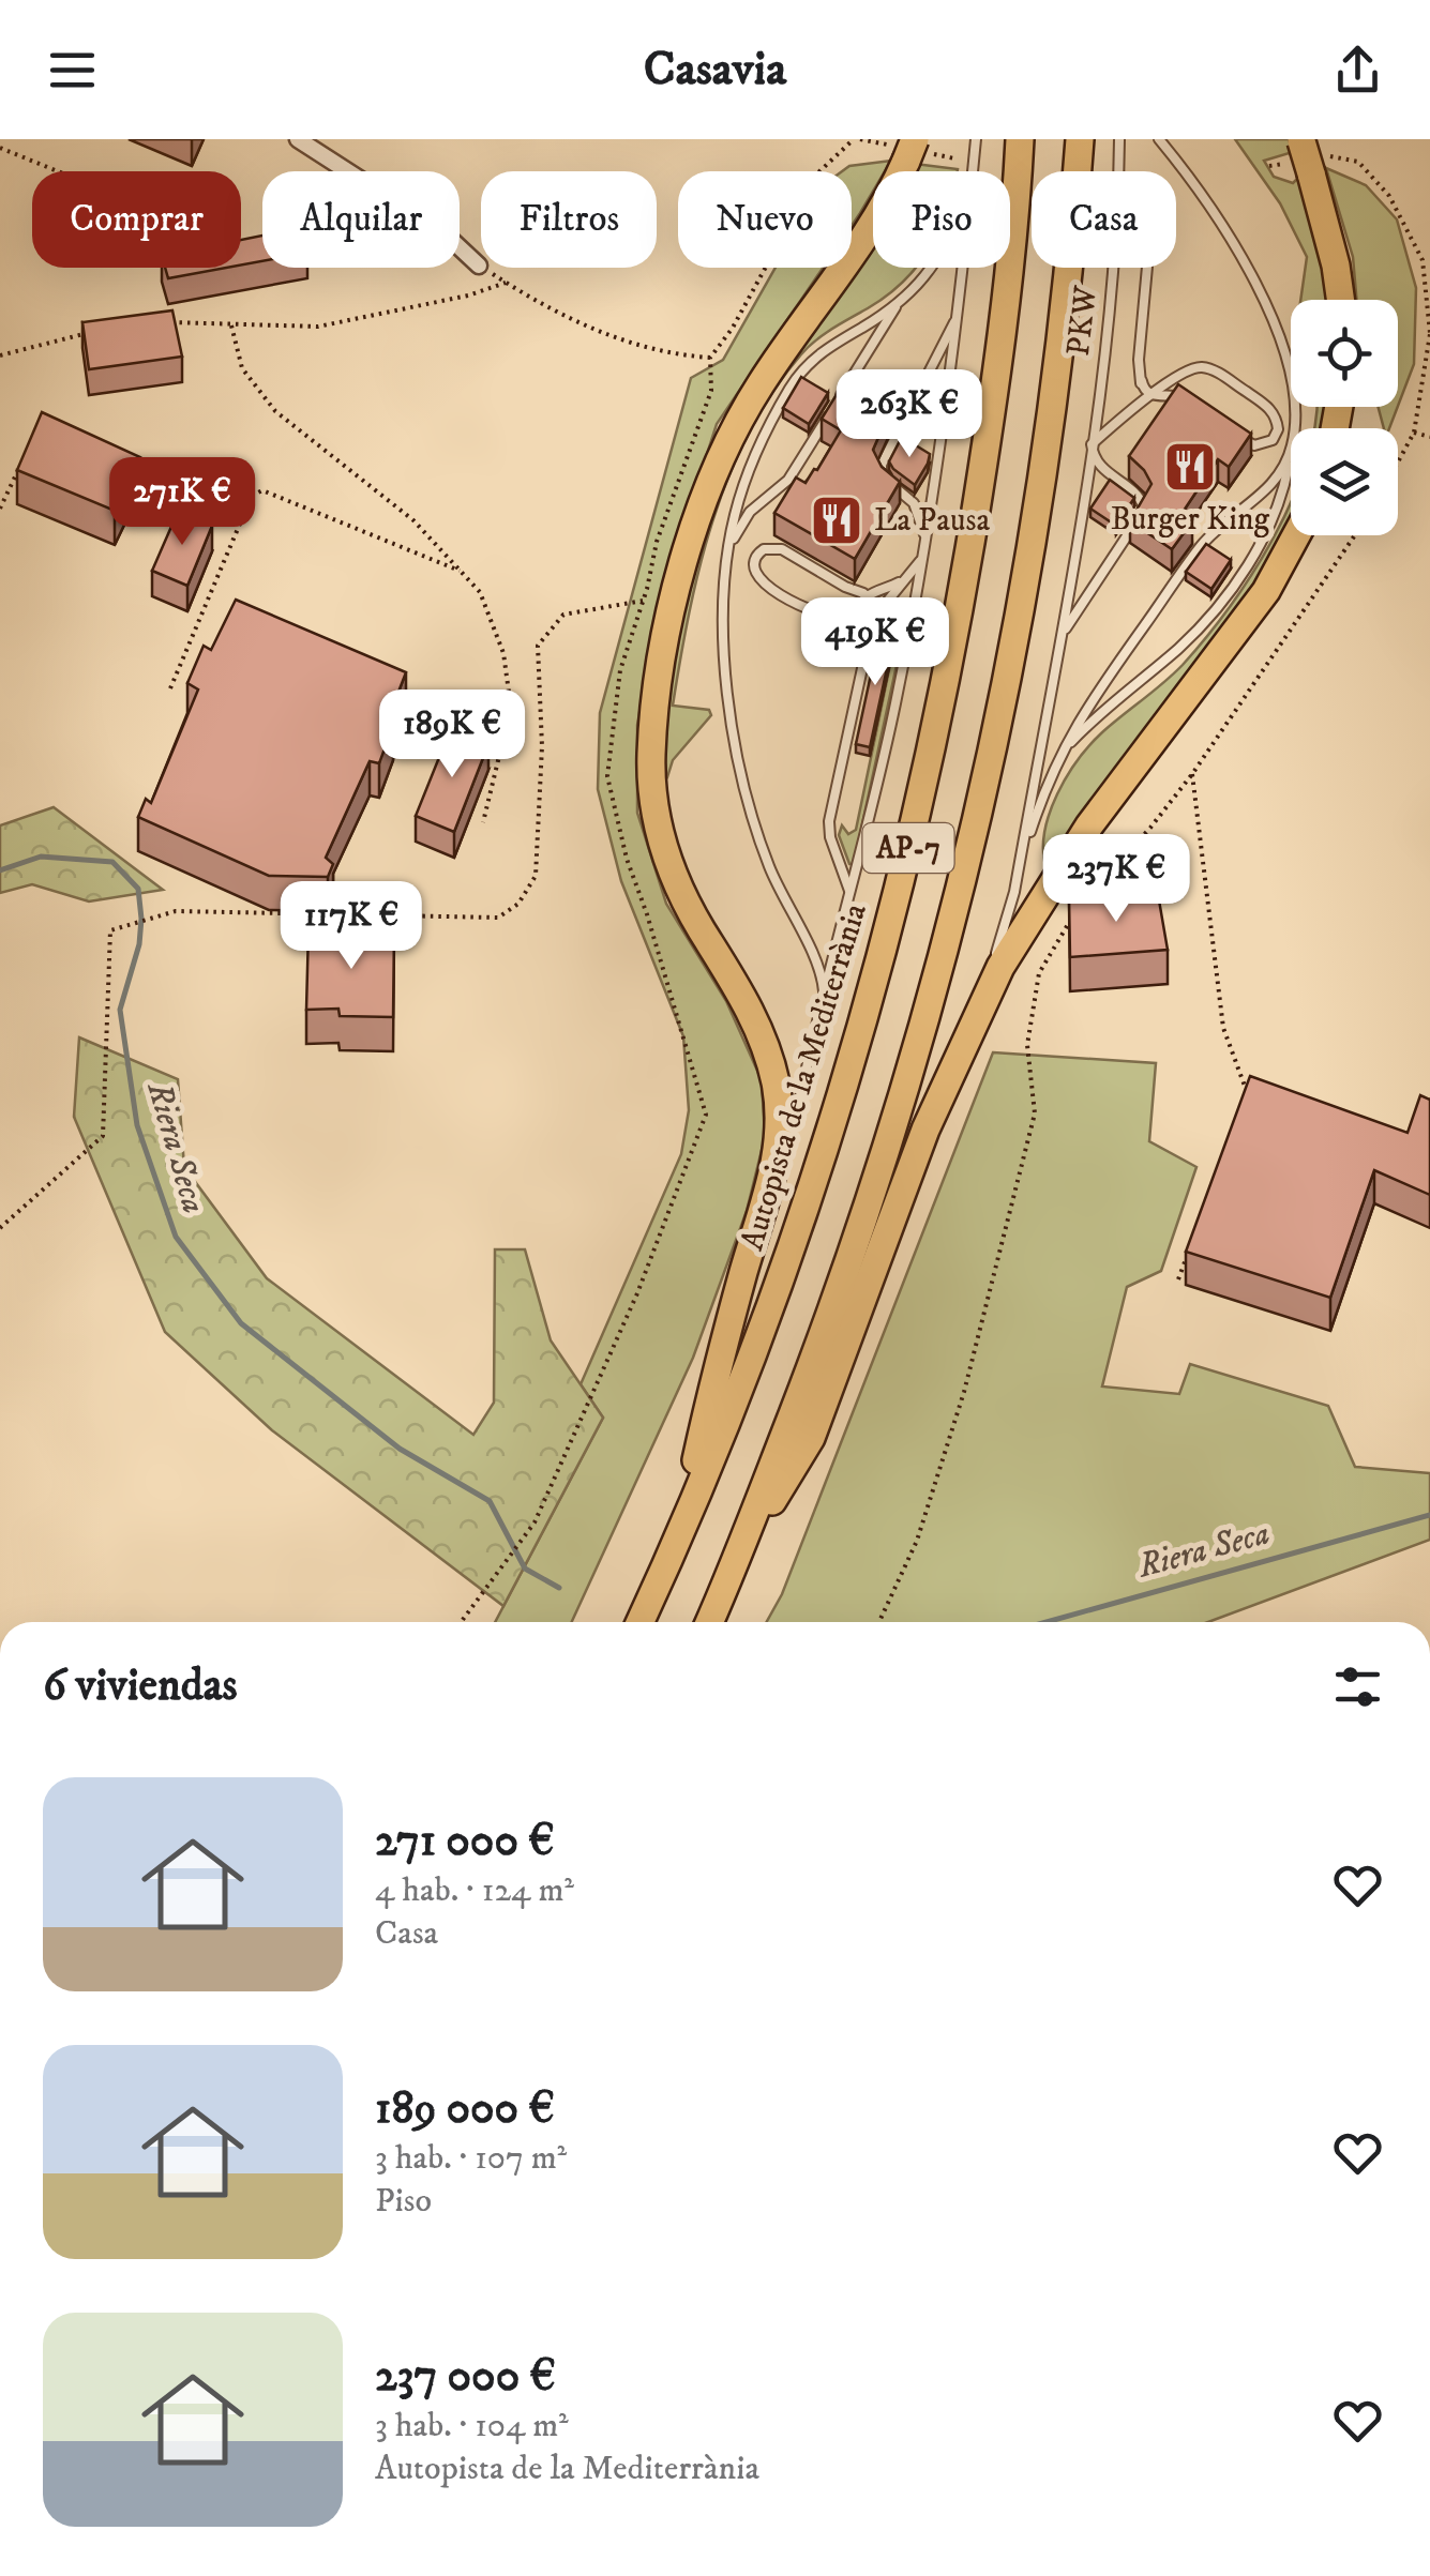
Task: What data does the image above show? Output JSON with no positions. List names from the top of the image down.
{
  "streets": {
    "highway": ["AP-7", "Autopista de la Mediterrània"],
    "lane": ["PKW"]
  },
  "water": ["Riera Seca"],
  "places": {
    "restaurant": ["Burger King", "La Pausa"]
  },
  "page": {
    "header": "Casavia",
    "chip": [
      "Comprar",
      "Alquilar",
      "Filtros",
      "Nuevo",
      "Piso",
      "Casa"
    ],
    "price": [
      "263K €",
      "271K €",
      "419K €",
      "189K €",
      "237K €",
      "117K €"
    ],
    "heading": "6 viviendas",
    "list": [
      {
        "name": "271 000 €",
        "note": "4 hab. · 124 m² · Casa"
      },
      {
        "name": "189 000 €",
        "note": "3 hab. · 107 m² · Piso"
      },
      {
        "name": "237 000 €",
        "note": "3 hab. · 104 m² · Autopista de la Mediterrània"
      }
    ]
  }
}
